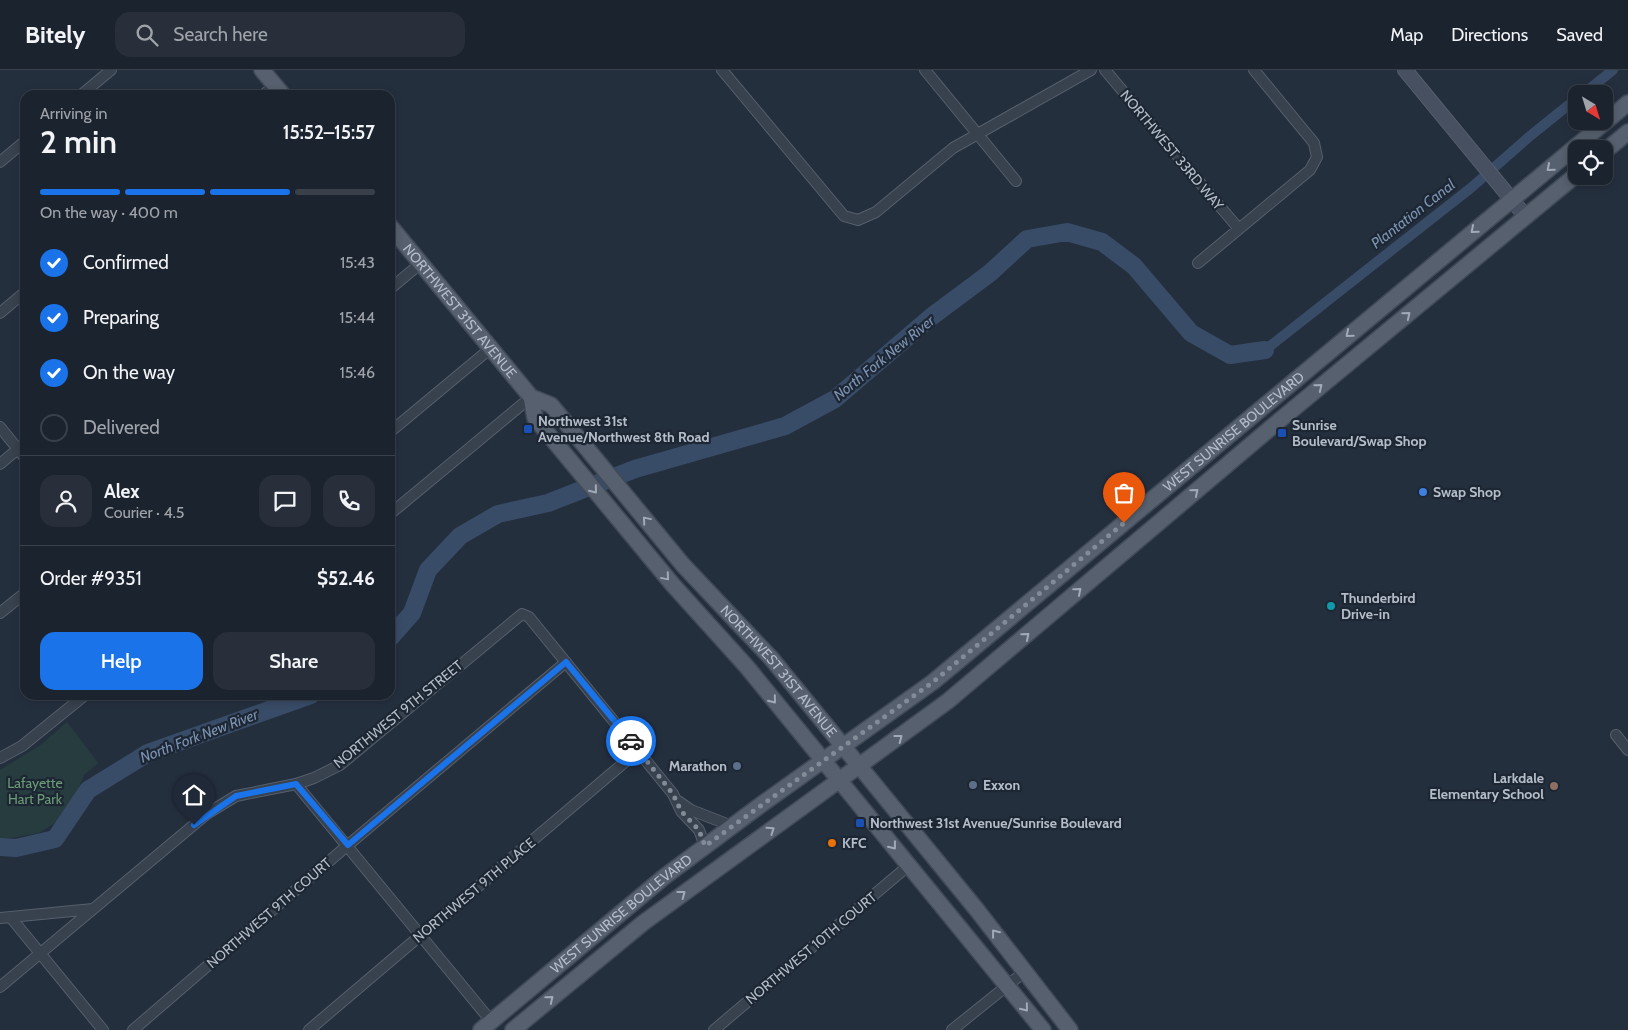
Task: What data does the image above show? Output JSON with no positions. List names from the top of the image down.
{
  "streets": {
    "main road": ["NORTHWEST 31ST AVENUE", "WEST SUNRISE BOULEVARD"],
    "street": [
      "NORTHWEST 33RD WAY",
      "NORTHWEST 9TH STREET",
      "NORTHWEST 9TH PLACE",
      "NORTHWEST 9TH COURT",
      "NORTHWEST 10TH COURT"
    ]
  },
  "crossings": [
    ["NORTHWEST 31ST AVENUE", "WEST SUNRISE BOULEVARD"],
    ["NORTHWEST 31ST AVENUE", "NORTHWEST 10TH COURT"],
    ["NORTHWEST 9TH STREET", "NORTHWEST 9TH COURT"]
  ],
  "water": ["Plantation Canal", "North Fork New River"],
  "parks": ["Lafayette Hart Park"],
  "places": {
    "transit": ["Northwest 31st Avenue/Northwest 8th Road", "Sunrise Boulevard/Swap Shop", "Northwest 31st Avenue/Sunrise Boulevard"],
    "other": [
      "Swap Shop",
      "Thunderbird Drive-in",
      "Marathon",
      "Exxon",
      "Larkdale Elementary School",
      "KFC"
    ]
  },
  "north": "bottom right",
  "page": {
    "header": "Bitely",
    "search": "Search here",
    "nav": ["Map", "Directions", "Saved"],
    "heading": ["2 min", "Arriving in", "15:52–15:57"],
    "panel": [
      "Alex",
      "Courier · 4.5",
      "Order #9351",
      "$52.46"
    ],
    "bar": "On the way · 400 m",
    "list": [
      ["Confirmed", "15:43"],
      ["Preparing", "15:44"],
      ["On the way", "15:46"],
      "Delivered"
    ],
    "buttons": ["Help", "Share"]
  }
}
